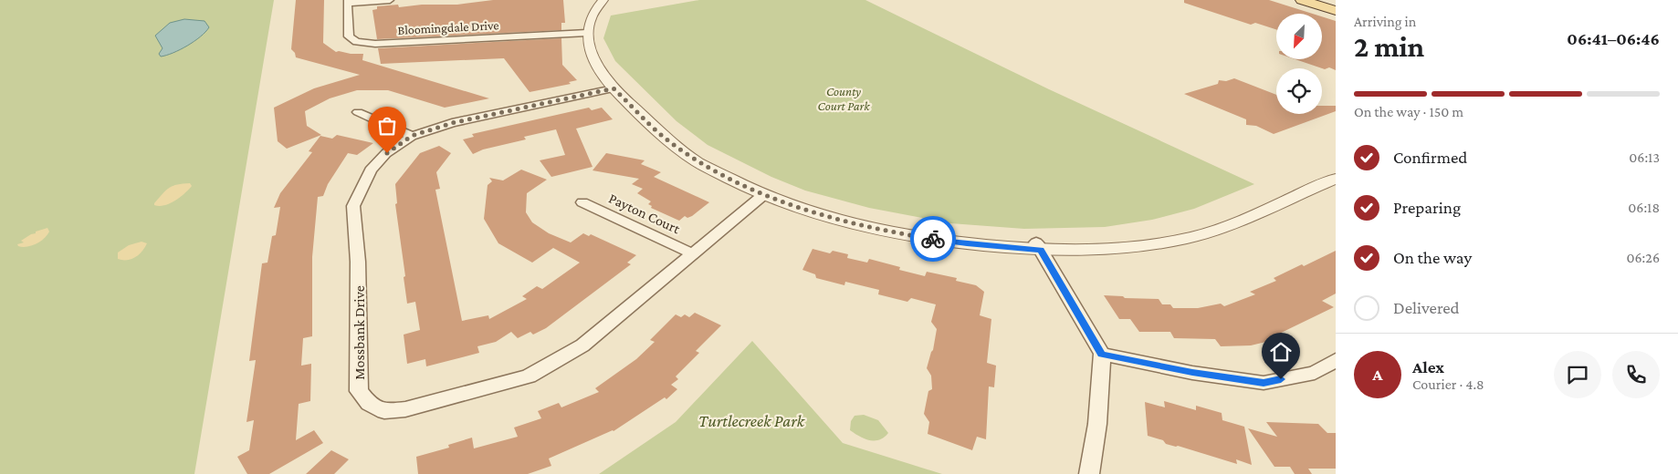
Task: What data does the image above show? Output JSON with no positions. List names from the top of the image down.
{
  "streets": {
    "street": ["Bloomingdale Drive", "Payton Court", "Mossbank Drive"]
  },
  "crossings": [
    ["Payton Court", "Mossbank Drive"]
  ],
  "parks": ["County Court Park", "Turtlecreek Park"],
  "north": "bottom left",
  "page": {
    "heading": ["2 min", "Arriving in", "06:41–06:46"],
    "panel": ["Alex", "Courier · 4.8"],
    "bar": "On the way · 150 m",
    "list": [
      ["Confirmed", "06:13"],
      ["Preparing", "06:18"],
      ["On the way", "06:26"],
      "Delivered"
    ],
    "round": "A"
  }
}
